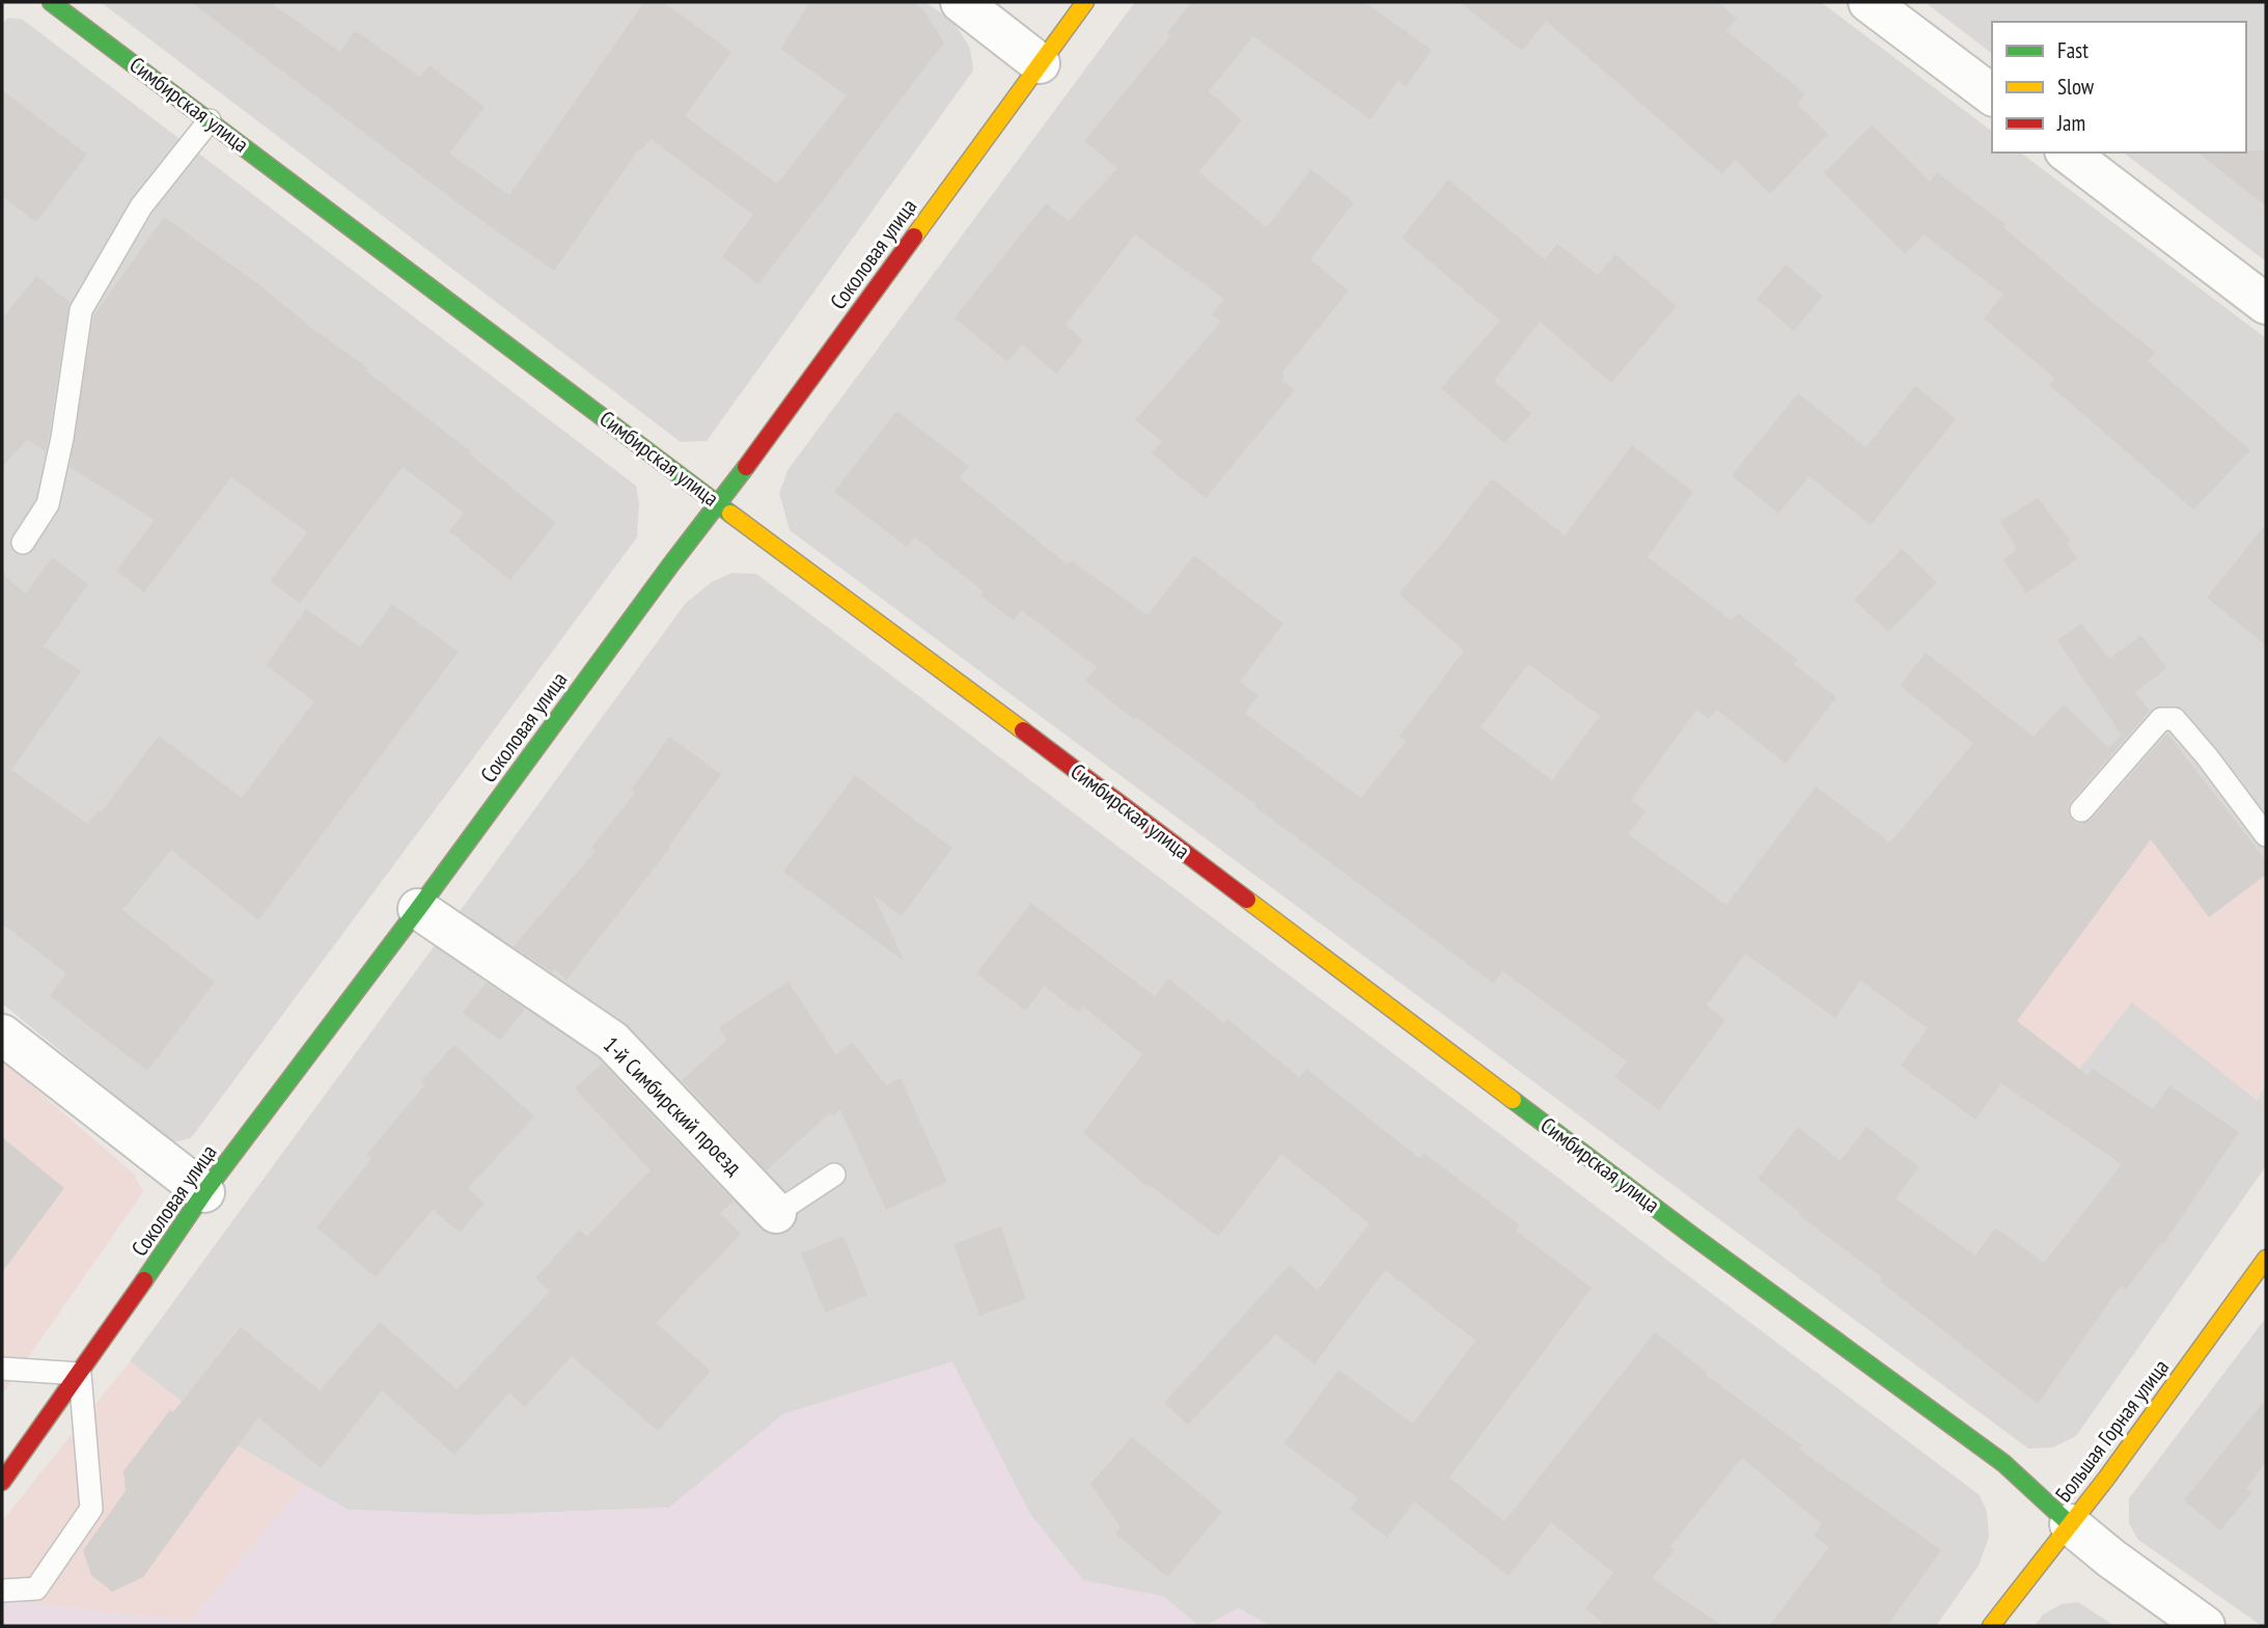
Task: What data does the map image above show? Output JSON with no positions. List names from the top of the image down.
{
  "streets": {
    "main road": ["Симбирская улица", "Соколовая улица", "Большая Горная улица"],
    "street": ["1-й Симбирский проезд"]
  },
  "crossings": [
    ["Симбирская улица", "Соколовая улица"],
    ["Симбирская улица", "Большая Горная улица"],
    ["Соколовая улица", "1-й Симбирский проезд"]
  ],
  "legend": ["Fast", "Slow", "Jam"]
}
